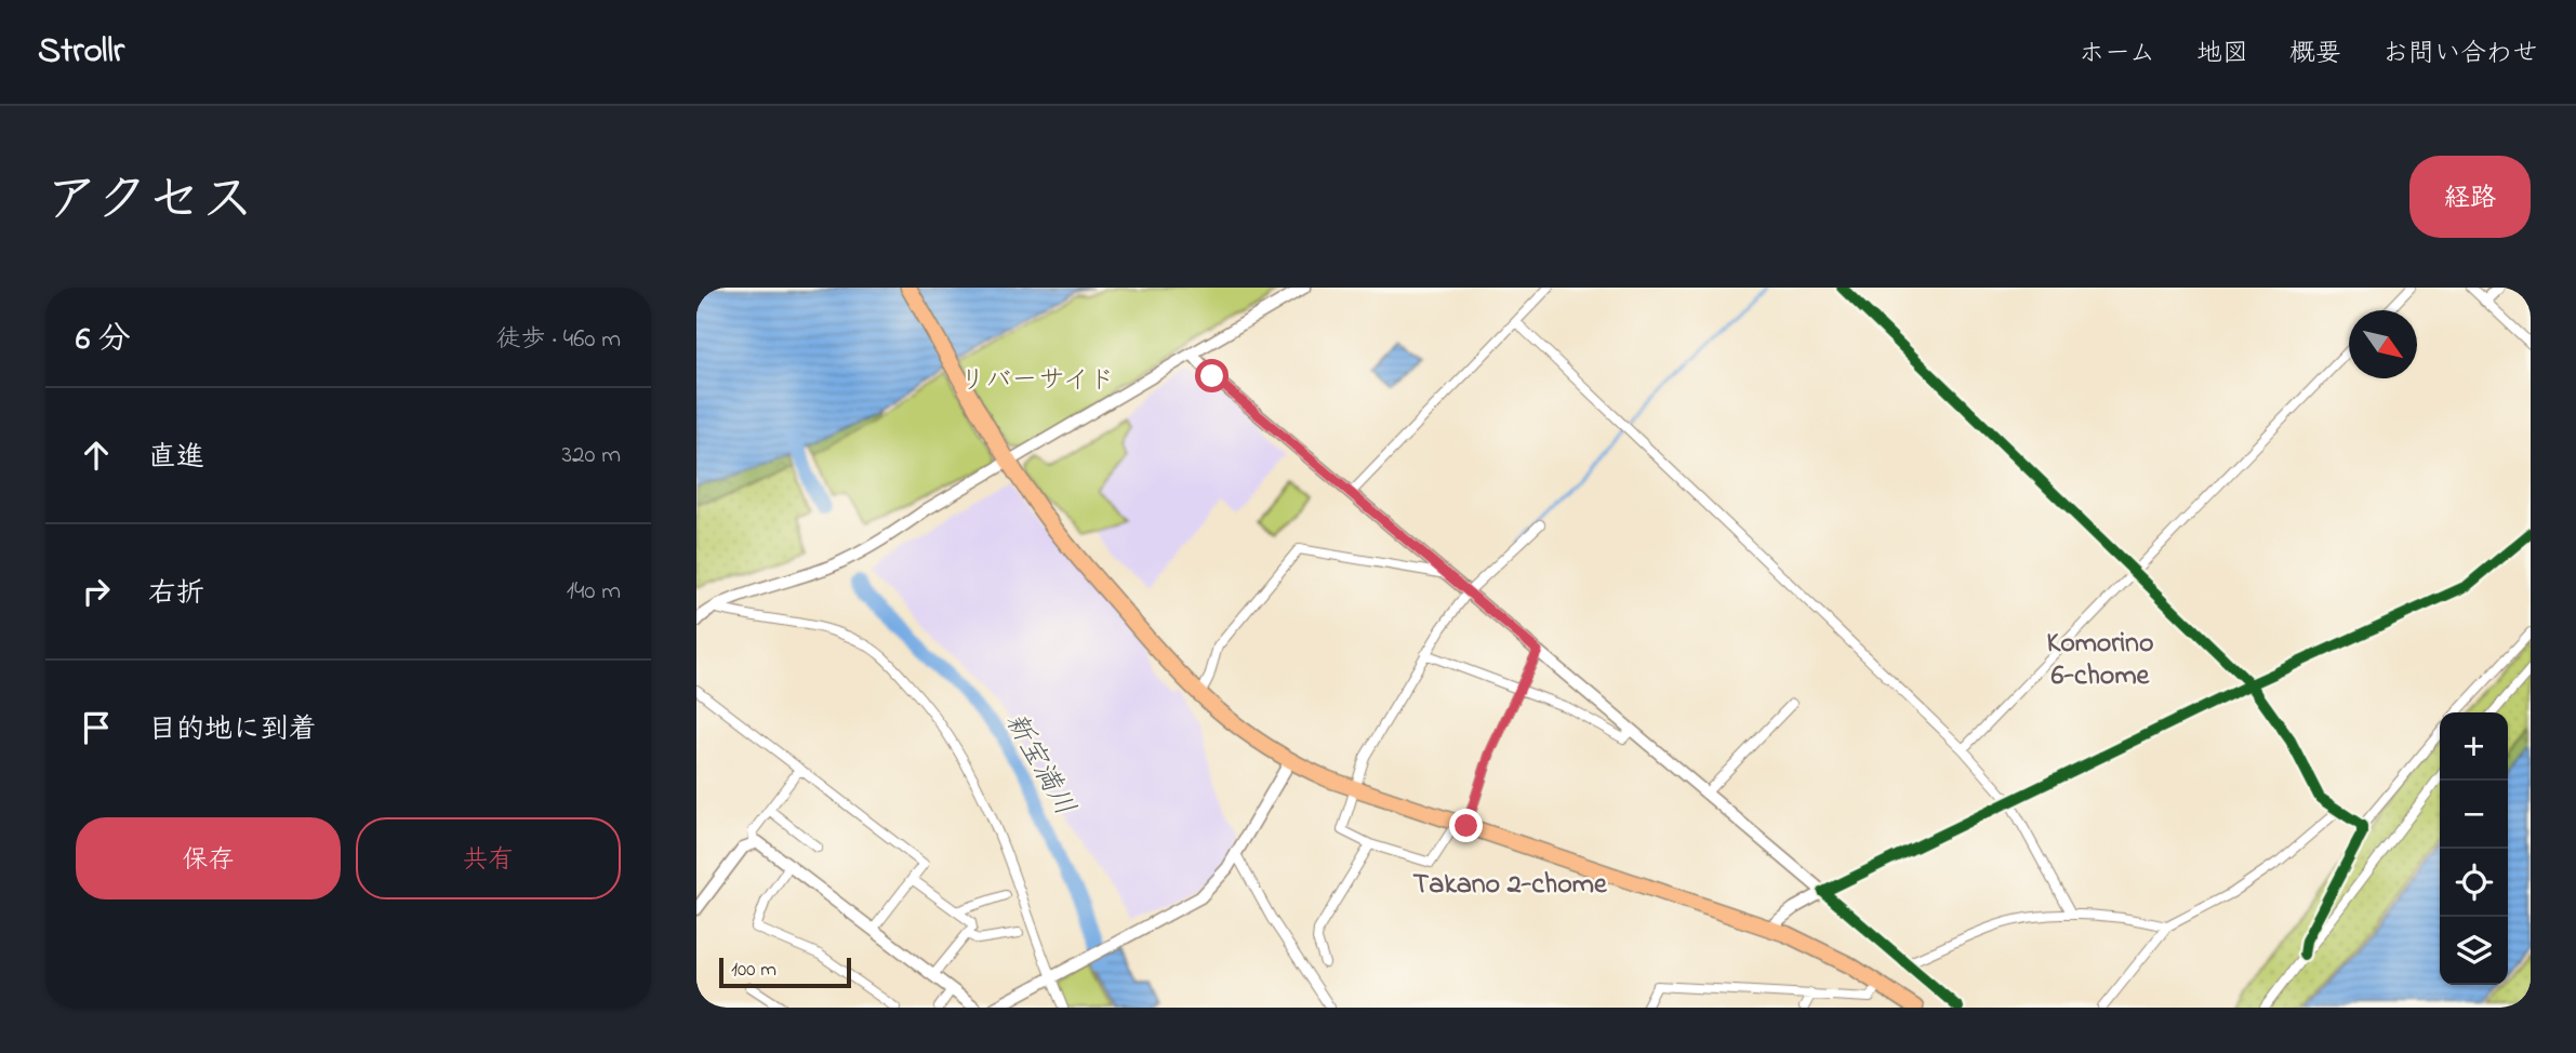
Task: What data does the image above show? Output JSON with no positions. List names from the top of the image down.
{
  "districts": ["Komorino 6-chome", "Takano 2-chome"],
  "water": ["新宝満川"],
  "parks": ["リバーサイド"],
  "scale_bar": "100 m",
  "north": "bottom right",
  "page": {
    "header": "Strollr",
    "nav": [
      "ホーム",
      "地図",
      "概要",
      "お問い合わせ"
    ],
    "title": "アクセス",
    "buttons": [
      "経路",
      ["保存", "共有"]
    ],
    "heading": ["6 分", "徒歩 · 460 m"],
    "list": [
      ["直進", "320 m"],
      ["右折", "140 m"],
      "目的地に到着"
    ],
    "map_buttons": ["+", "−"],
    "scale": "100 m"
  }
}
